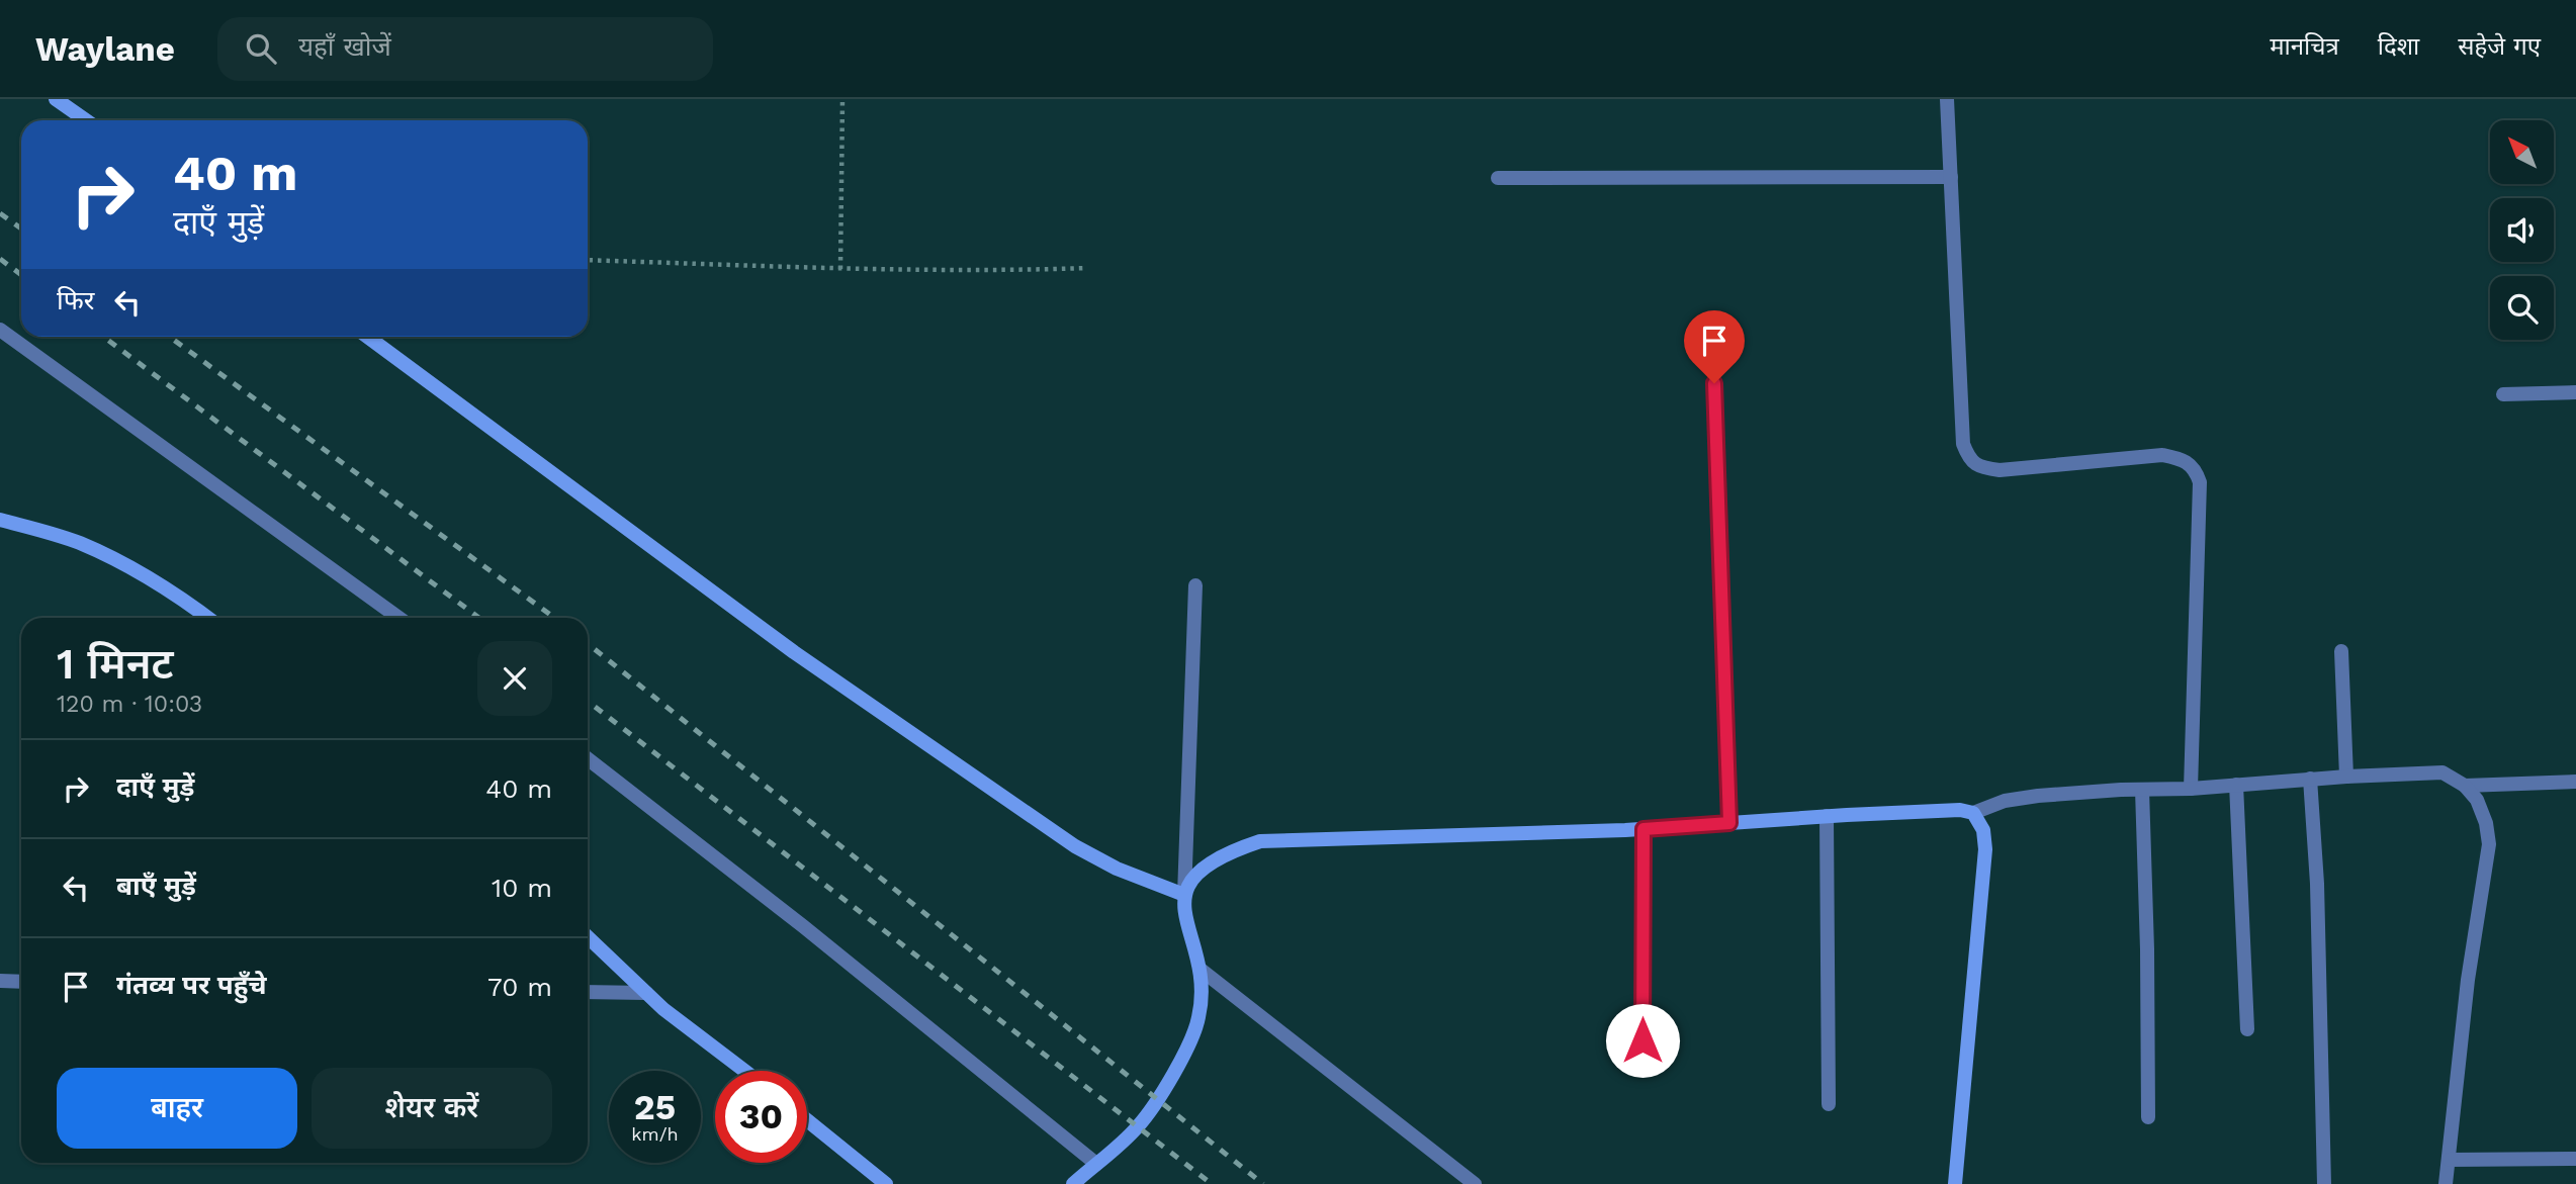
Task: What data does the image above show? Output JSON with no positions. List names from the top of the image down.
{
  "north": "top left",
  "page": {
    "header": "Waylane",
    "search": "यहाँ खोजें",
    "nav": ["मानचित्र", "दिशा", "सहेजे गए"],
    "turn": ["40 m", "दाएँ मुड़ें"],
    "then": "फिर",
    "heading": ["1 मिनट", "120 m · 10:03"],
    "list": [
      {
        "name": "दाएँ मुड़ें",
        "value": "40 m"
      },
      {
        "name": "बाएँ मुड़ें",
        "value": "10 m"
      },
      {
        "name": "गंतव्य पर पहुँचे",
        "value": "70 m"
      }
    ],
    "buttons": ["बाहर", "शेयर करें"],
    "speed": "25 km/h",
    "limit": "30"
  }
}
